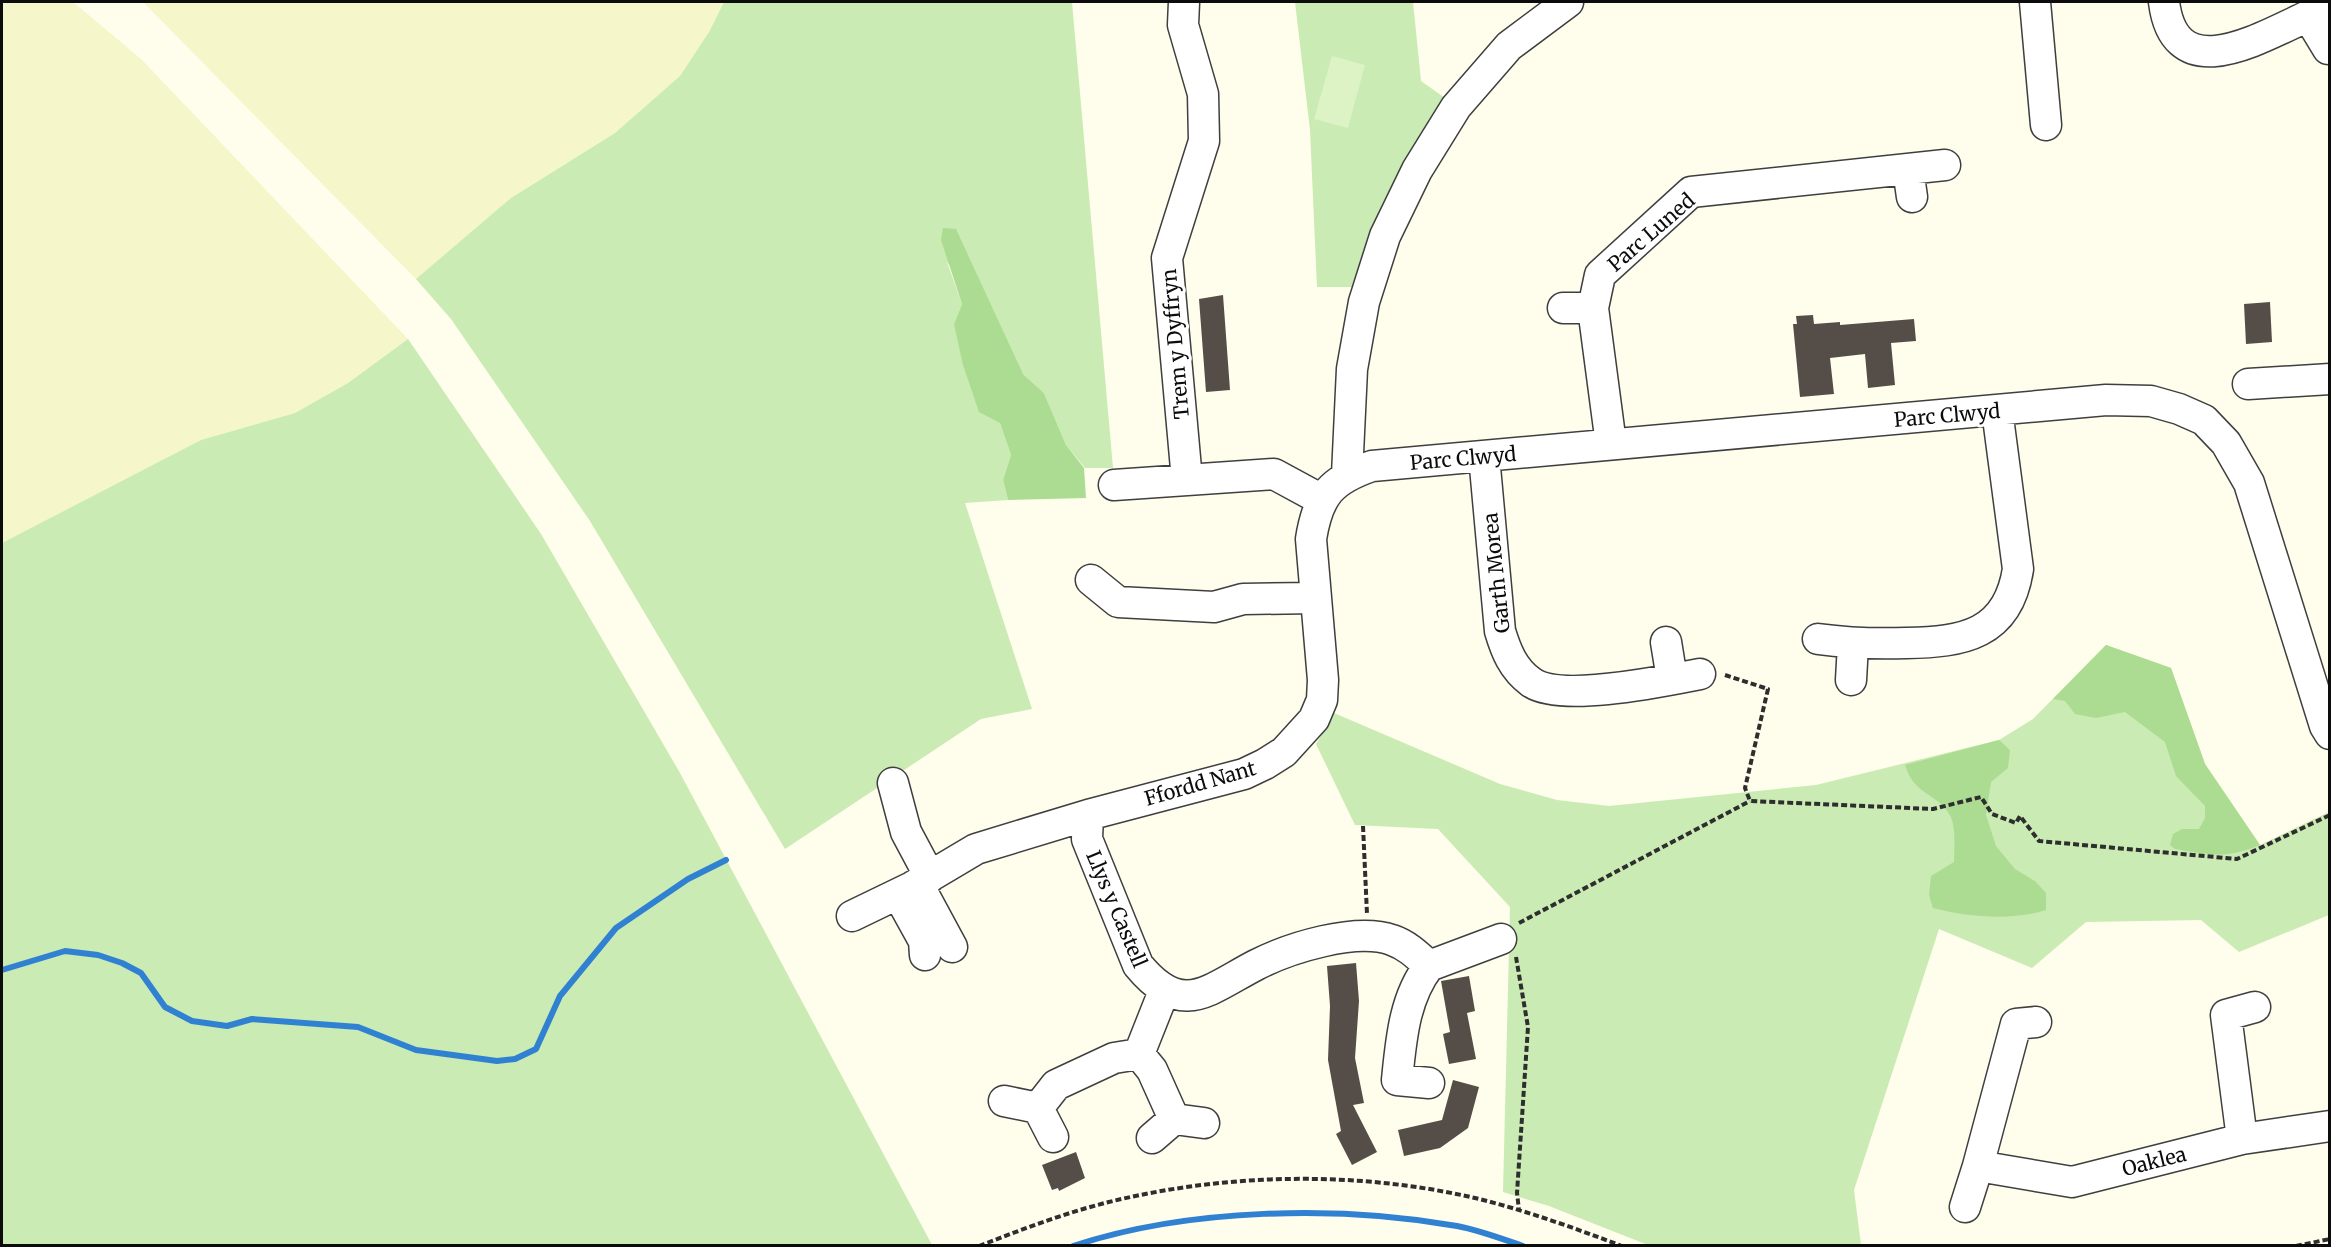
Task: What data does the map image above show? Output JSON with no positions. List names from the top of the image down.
{
  "streets": {
    "street": [
      "Parc Luned",
      "Trem y Dyffryn",
      "Parc Clwyd",
      "Garth Morea",
      "Ffordd Nant",
      "Llys y Castell",
      "Oaklea"
    ]
  },
  "crossings": [
    ["Parc Luned", "Parc Clwyd"],
    ["Parc Clwyd", "Garth Morea"],
    ["Parc Clwyd", "Ffordd Nant"],
    ["Ffordd Nant", "Llys y Castell"]
  ]
}
